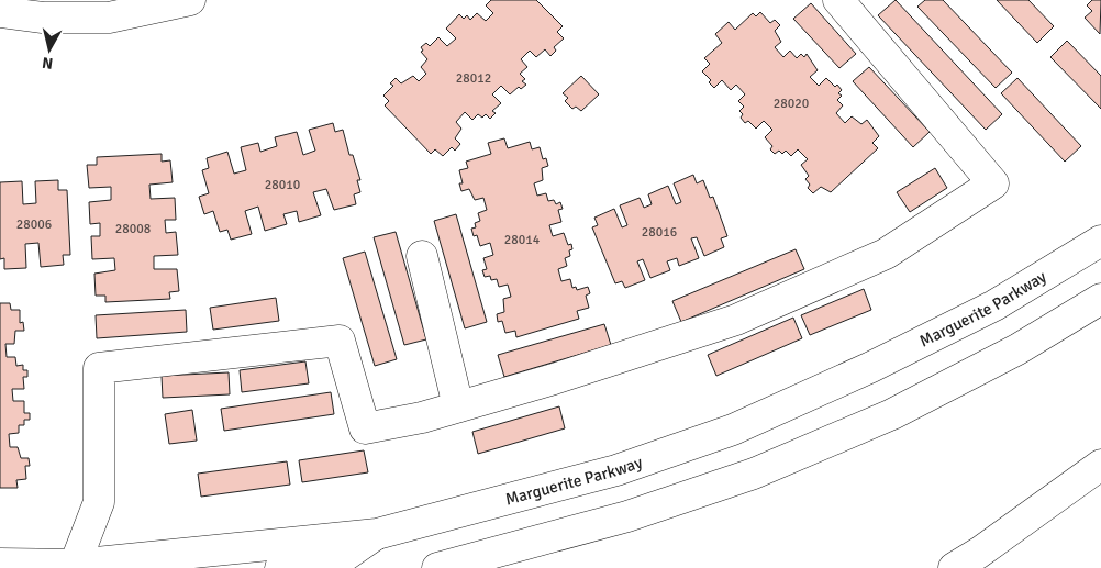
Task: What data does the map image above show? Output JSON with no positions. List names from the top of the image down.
{
  "streets": {
    "main road": ["Marguerite Parkway"]
  },
  "house_numbers": [
    "28012",
    "28020",
    "28010",
    "28006",
    "28008",
    "28016",
    "28014"
  ],
  "north": "bottom"
}
